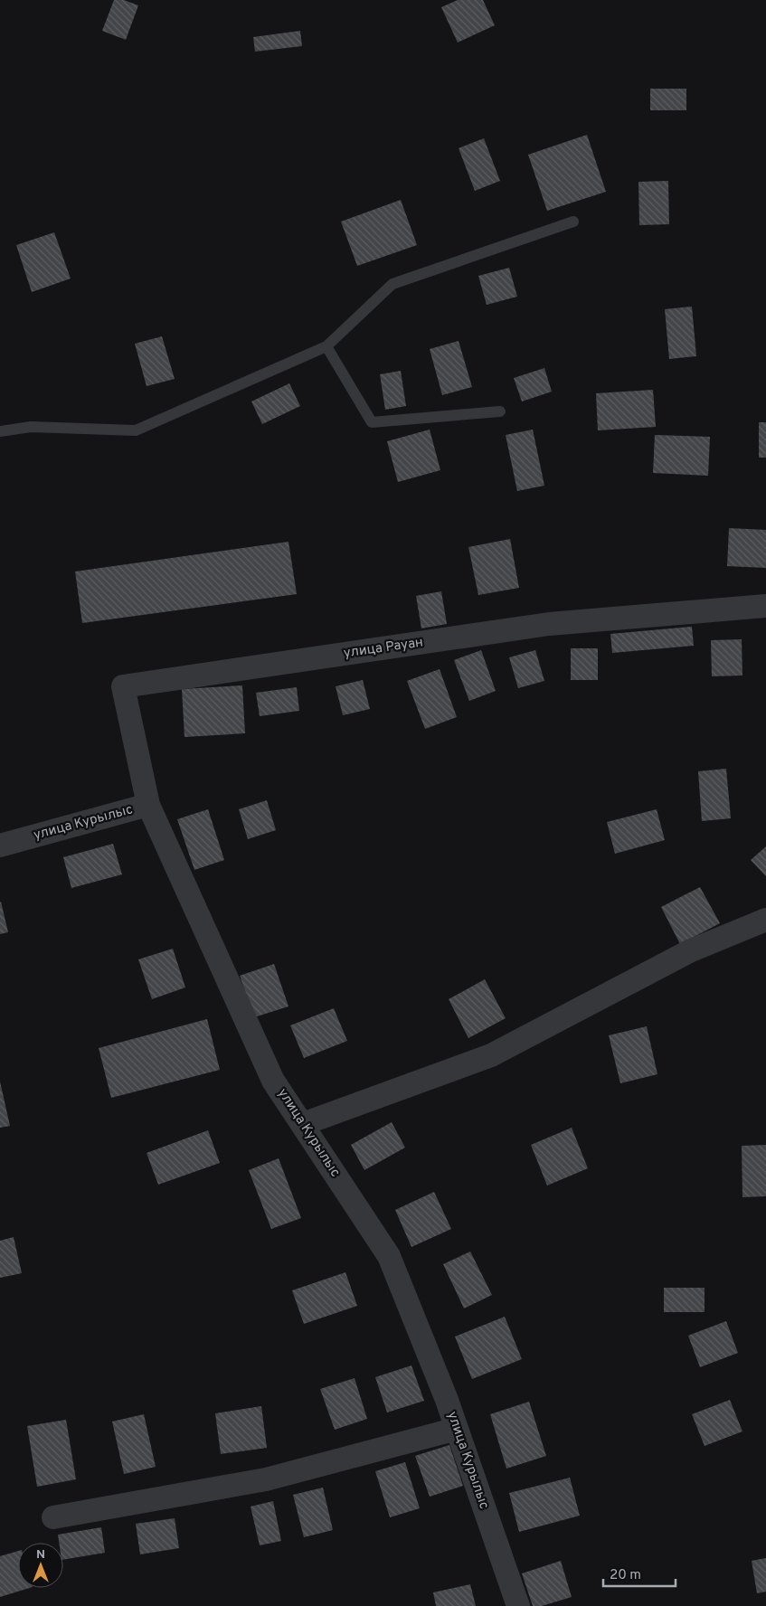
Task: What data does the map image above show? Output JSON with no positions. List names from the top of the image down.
{
  "streets": {
    "street": ["улица Рауан", "улица Курылыс"]
  },
  "crossings": [
    ["улица Рауан", "улица Курылыс"]
  ],
  "scale_bar": "20 m",
  "north": "top"
}
